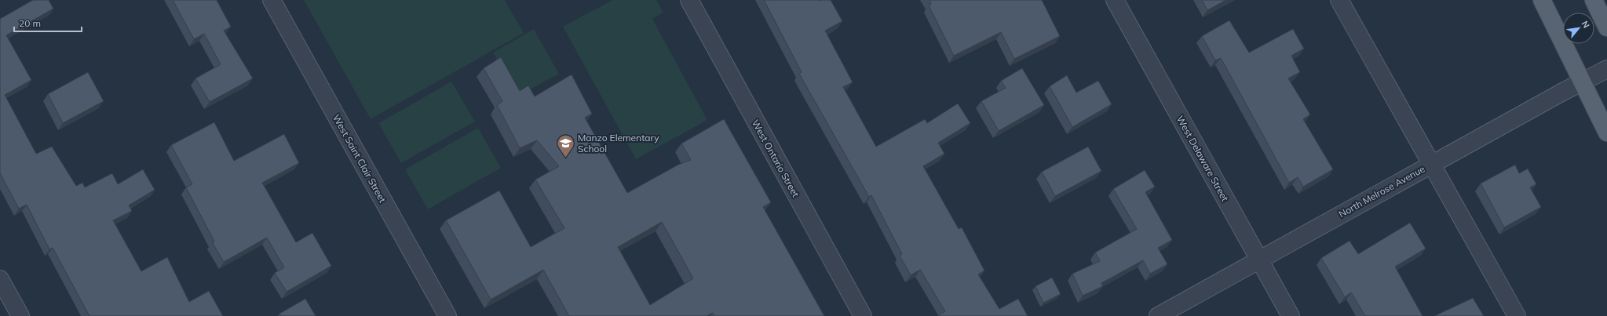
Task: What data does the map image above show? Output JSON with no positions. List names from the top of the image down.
{
  "streets": {
    "street": [
      "West Saint Clair Street",
      "West Ontario Street",
      "West Delaware Street",
      "North Melrose Avenue"
    ]
  },
  "crossings": [
    ["West Delaware Street", "North Melrose Avenue"]
  ],
  "places": {
    "school or university": ["Manzo Elementary School"]
  },
  "scale_bar": "20 m",
  "north": "top right"
}
